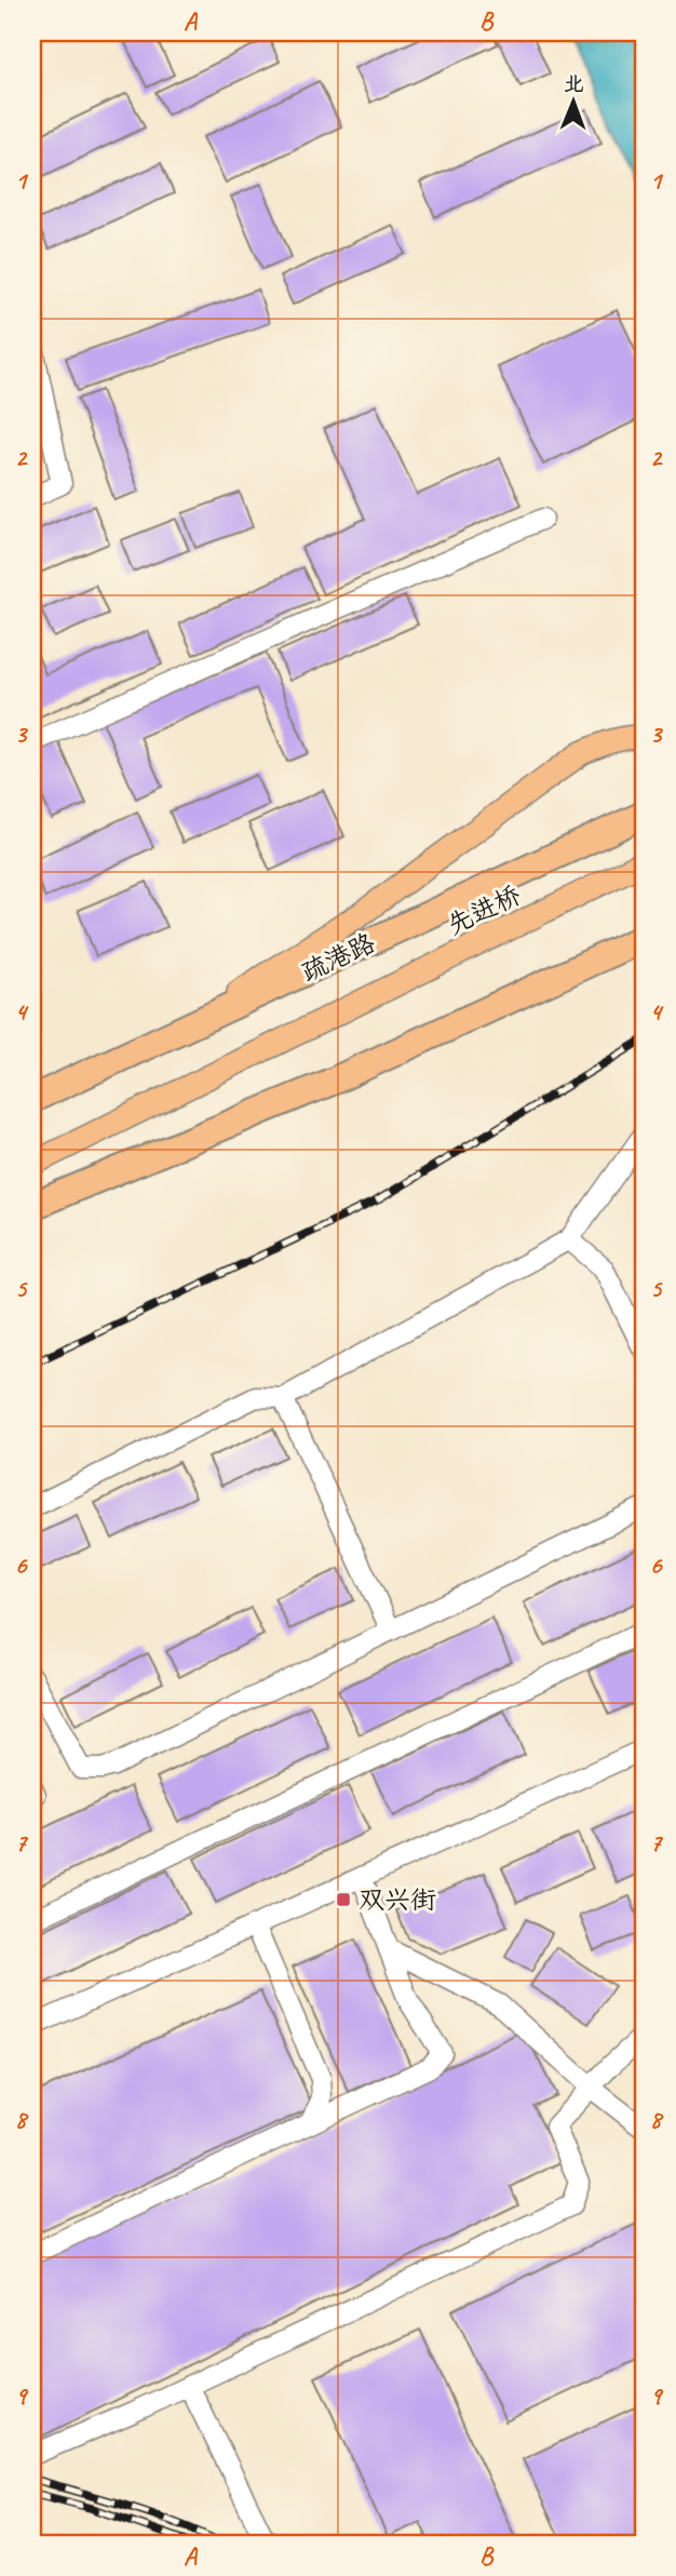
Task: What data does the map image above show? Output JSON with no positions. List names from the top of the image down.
{
  "streets": {
    "highway": ["疏港路"],
    "main road": ["先进桥"]
  },
  "places": {
    "transit": ["双兴街"]
  },
  "north": "top",
  "grid": {
    "columns": ["A", "B"],
    "rows": [
      "1",
      "2",
      "3",
      "4",
      "5",
      "6",
      "7",
      "8",
      "9"
    ]
  }
}
